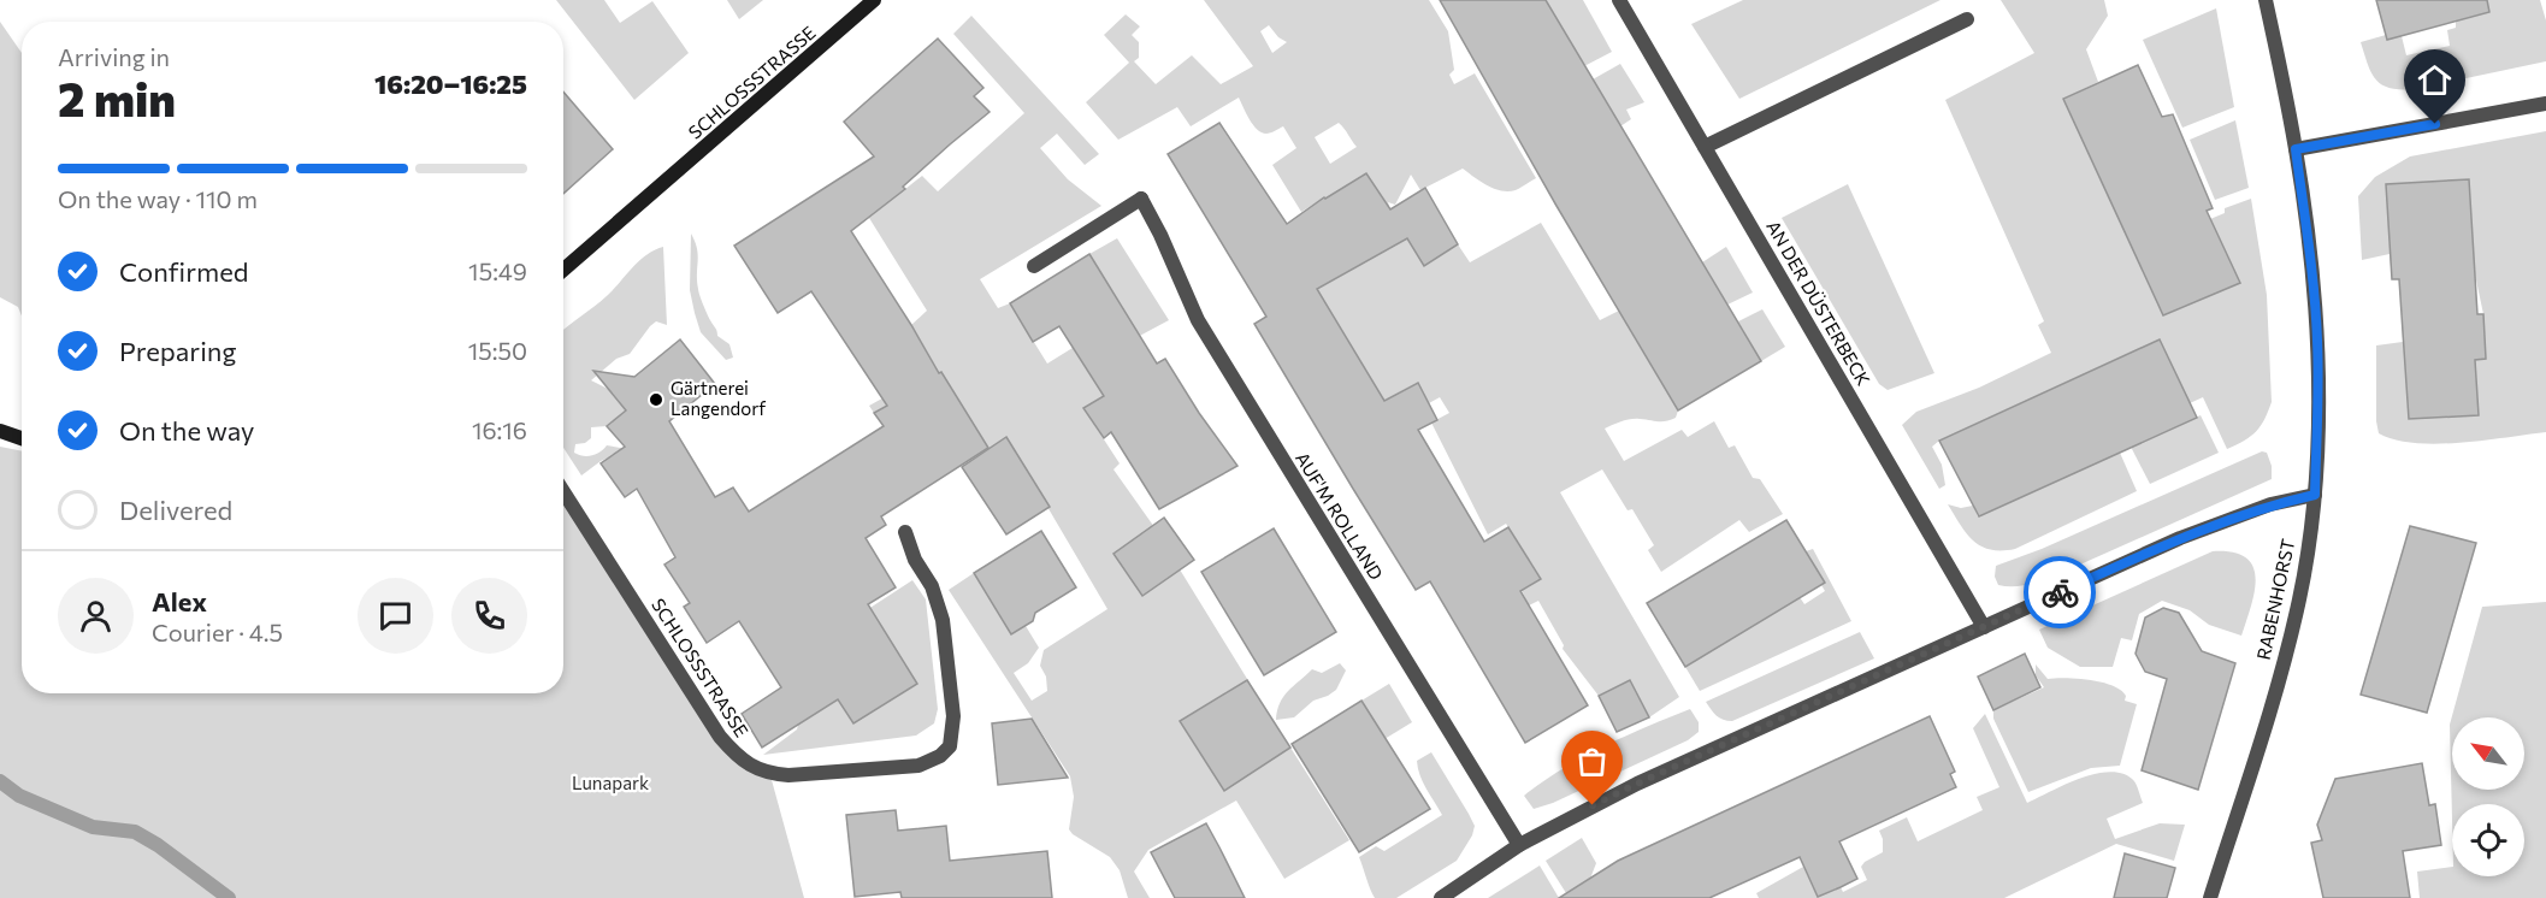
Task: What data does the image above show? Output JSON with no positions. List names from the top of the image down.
{
  "streets": {
    "street": [
      "SCHLOSSSTRASSE",
      "AN DER DÜSTERBECK",
      "AUF'M ROLLAND",
      "RABENHORST"
    ]
  },
  "parks": ["Lunapark"],
  "places": ["Gärtnerei Langendorf"],
  "north": "top left",
  "page": {
    "heading": ["2 min", "Arriving in", "16:20–16:25"],
    "panel": ["Alex", "Courier · 4.5"],
    "bar": "On the way · 110 m",
    "list": [
      ["Confirmed", "15:49"],
      ["Preparing", "15:50"],
      ["On the way", "16:16"],
      "Delivered"
    ]
  }
}
